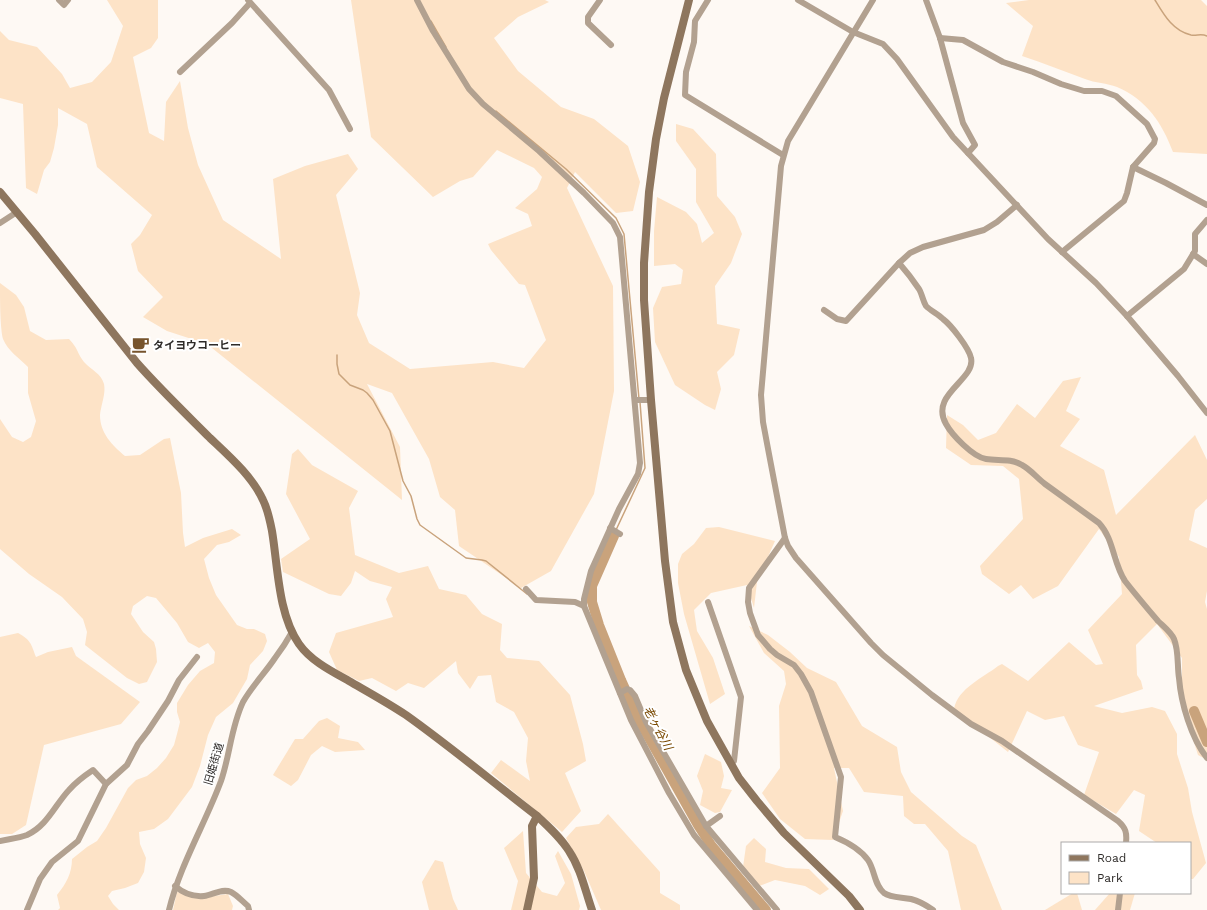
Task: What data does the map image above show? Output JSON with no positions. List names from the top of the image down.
{
  "streets": {
    "street": ["旧姫街道"]
  },
  "water": ["老ヶ谷川"],
  "places": {
    "cafe": ["タイヨウコーヒー"]
  },
  "legend": ["Road", "Park"]
}
